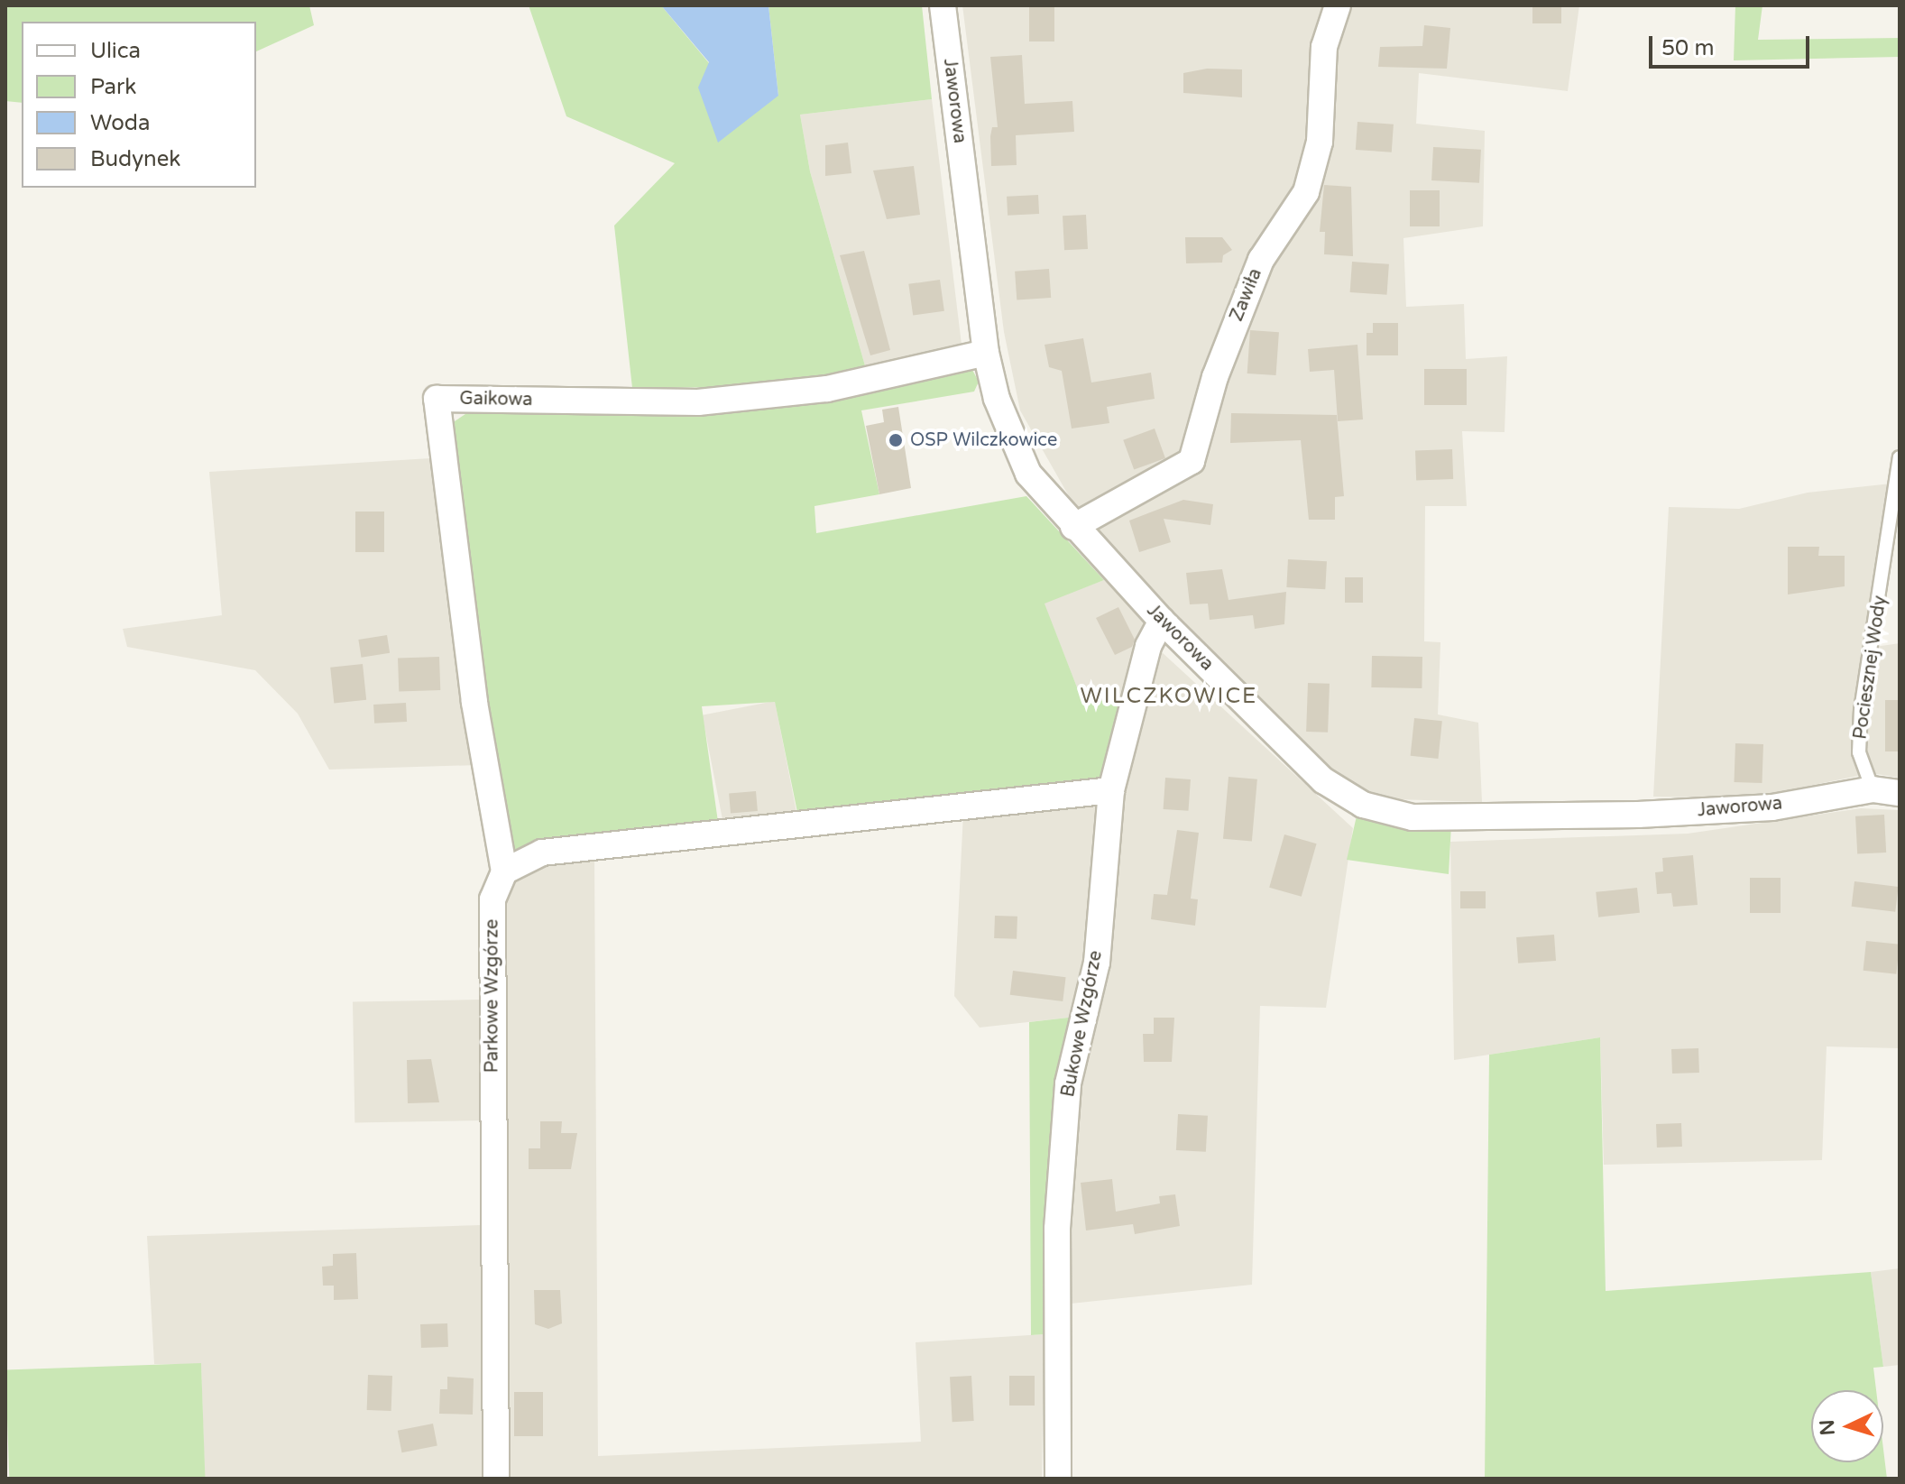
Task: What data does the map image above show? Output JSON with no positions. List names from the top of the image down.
{
  "streets": {
    "street": [
      "Jaworowa",
      "Zawiła",
      "Gaikowa",
      "Parkowe Wzgórze",
      "Bukowe Wzgórze"
    ],
    "lane": ["Pociesznej Wody"]
  },
  "crossings": [
    ["Jaworowa", "Zawiła"],
    ["Jaworowa", "Gaikowa"],
    ["Jaworowa", "Pociesznej Wody"],
    ["Jaworowa", "Bukowe Wzgórze"],
    ["Gaikowa", "Parkowe Wzgórze"]
  ],
  "districts": ["WILCZKOWICE"],
  "places": ["OSP Wilczkowice"],
  "legend": [
    "Ulica",
    "Park",
    "Woda",
    "Budynek"
  ],
  "scale_bar": "50 m",
  "north": "left"
}
